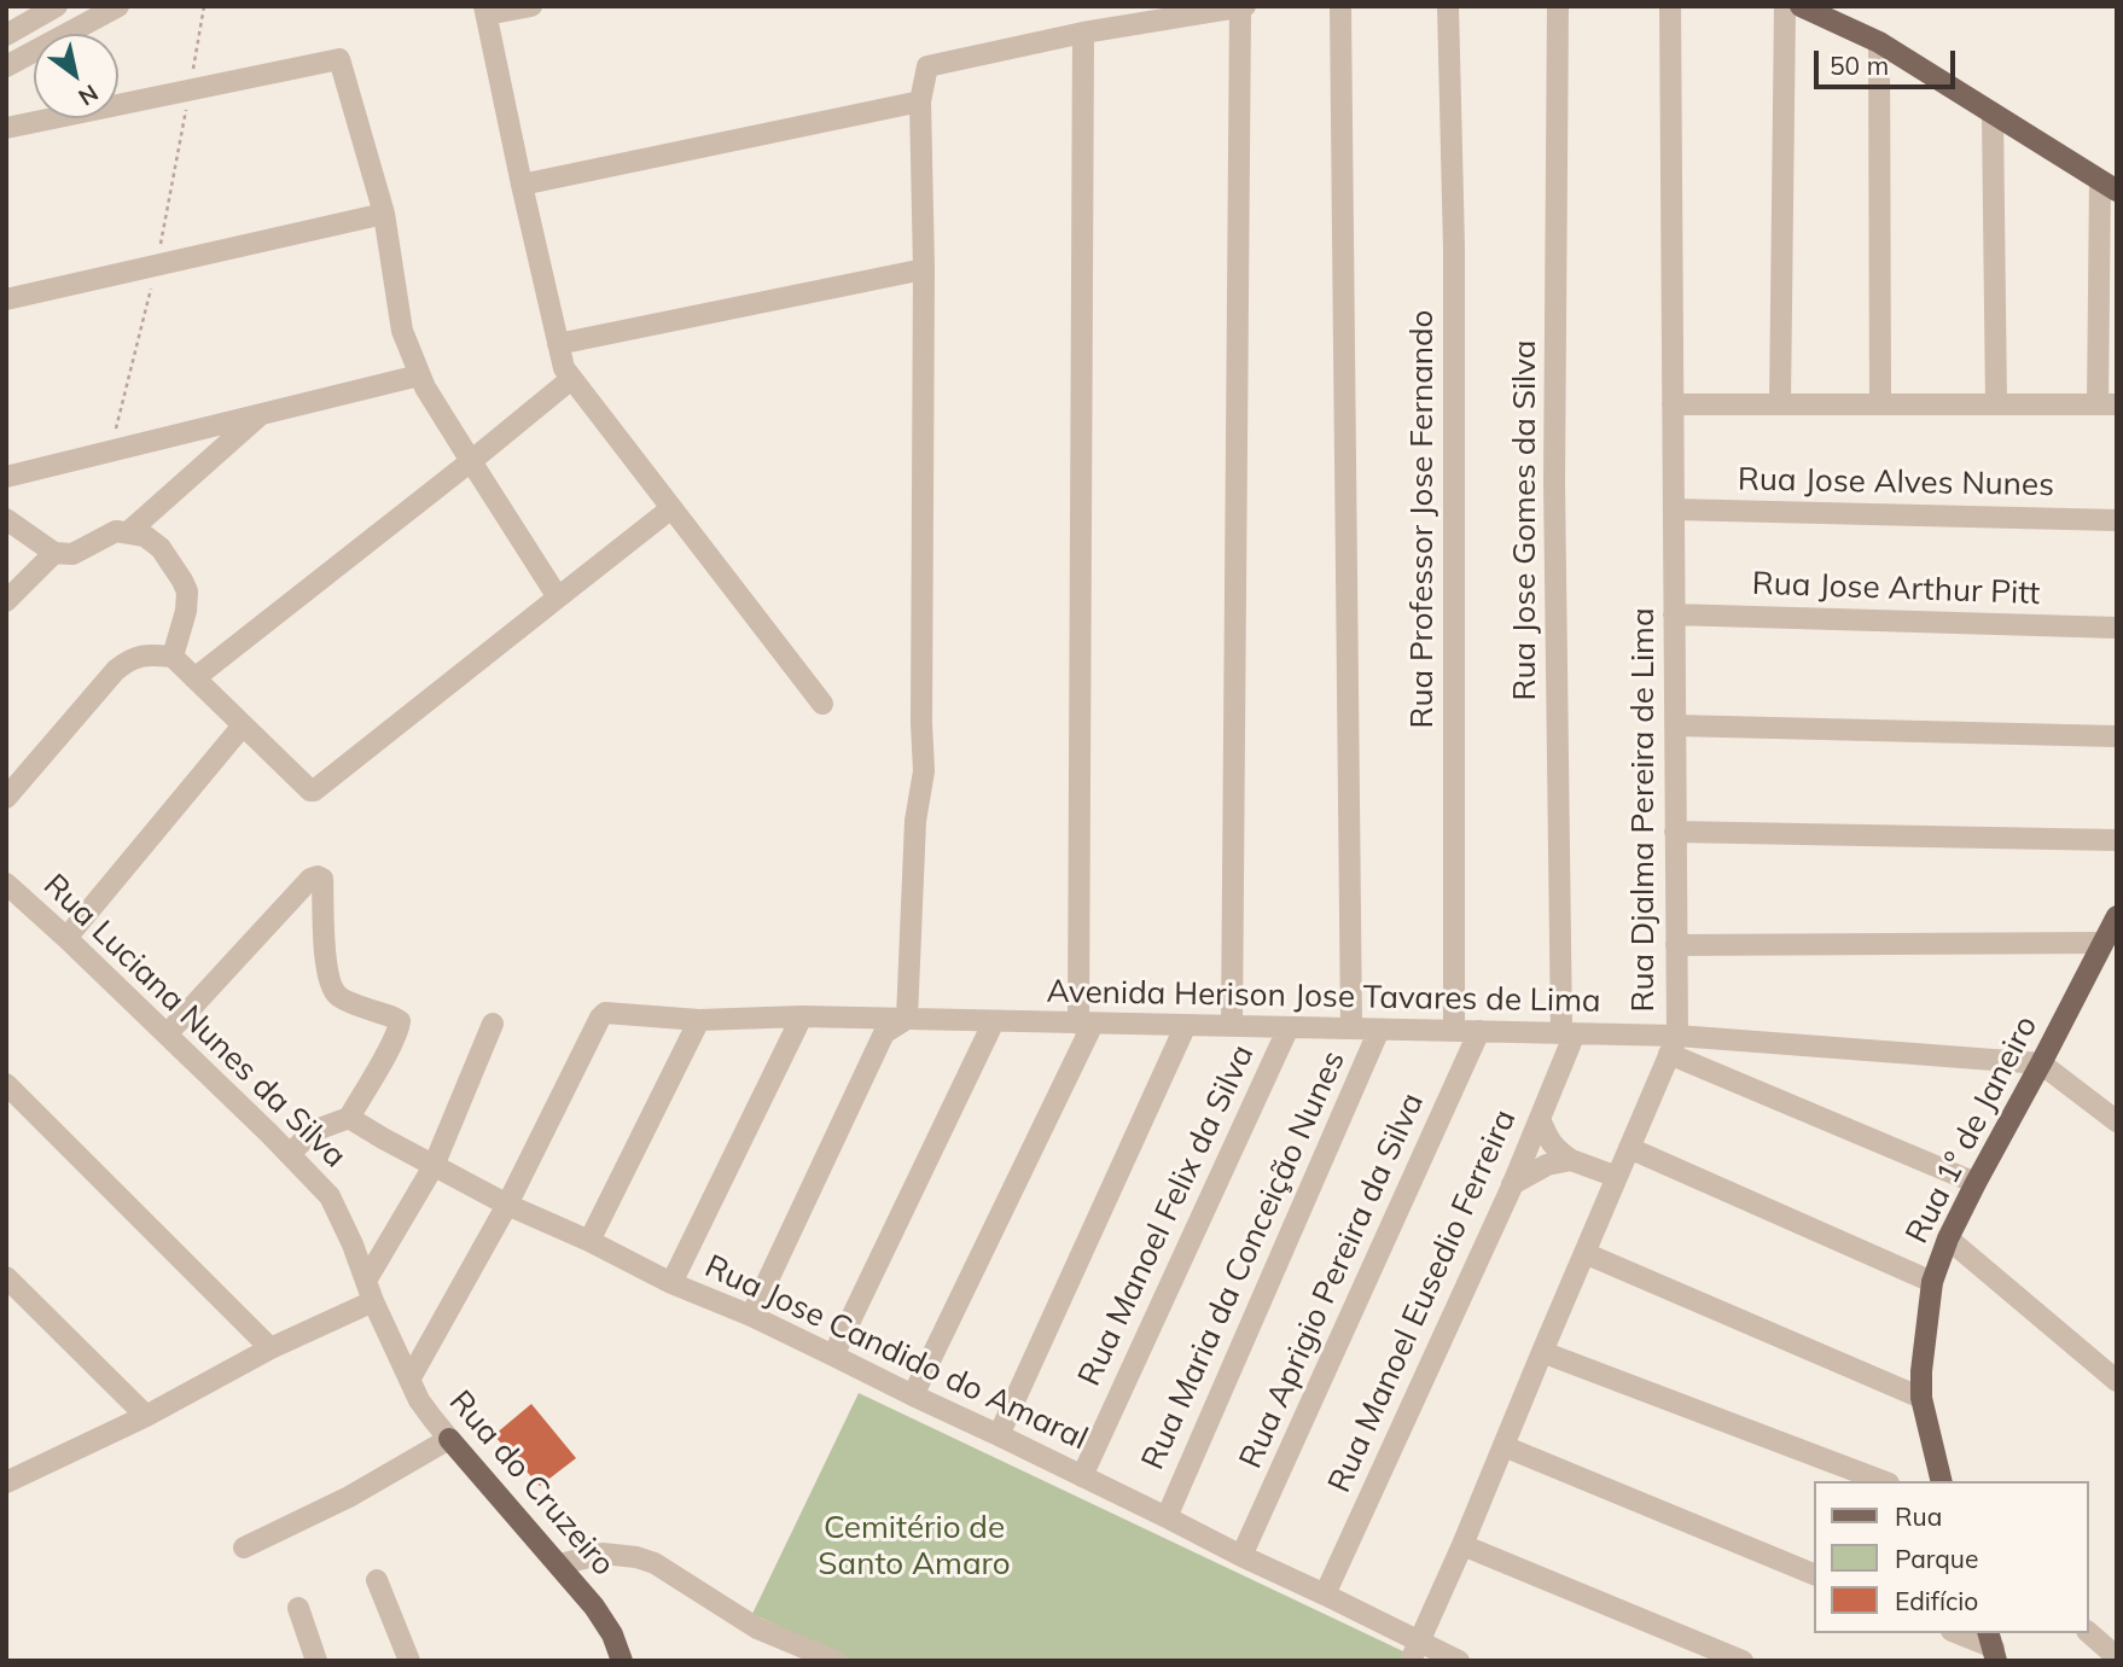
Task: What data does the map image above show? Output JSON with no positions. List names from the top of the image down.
{
  "streets": {
    "main road": ["Rua 1º de Janeiro", "Rua do Cruzeiro"],
    "street": [
      "Rua Jose Alves Nunes",
      "Rua Professor Jose Fernando",
      "Rua Jose Gomes da Silva",
      "Rua Jose Arthur Pitt",
      "Rua Djalma Pereira de Lima",
      "Avenida Herison Jose Tavares de Lima",
      "Rua Luciana Nunes da Silva",
      "Rua Manoel Felix da Silva",
      "Rua Maria da Conceição Nunes",
      "Rua Aprigio Pereira da Silva",
      "Rua Manoel Eusedio Ferreira",
      "Rua Jose Candido do Amaral"
    ]
  },
  "crossings": [
    ["Rua Jose Alves Nunes", "Rua Djalma Pereira de Lima"],
    ["Rua Professor Jose Fernando", "Avenida Herison Jose Tavares de Lima"],
    ["Rua Jose Gomes da Silva", "Avenida Herison Jose Tavares de Lima"],
    ["Rua Jose Gomes da Silva", "Rua Manoel Eusedio Ferreira"],
    ["Rua Jose Arthur Pitt", "Rua Djalma Pereira de Lima"],
    ["Rua Djalma Pereira de Lima", "Avenida Herison Jose Tavares de Lima"],
    ["Rua Djalma Pereira de Lima", "Rua Jose Candido do Amaral"],
    ["Avenida Herison Jose Tavares de Lima", "Rua 1º de Janeiro"],
    ["Avenida Herison Jose Tavares de Lima", "Rua Manoel Felix da Silva"],
    ["Avenida Herison Jose Tavares de Lima", "Rua Maria da Conceição Nunes"],
    ["Avenida Herison Jose Tavares de Lima", "Rua Aprigio Pereira da Silva"],
    ["Avenida Herison Jose Tavares de Lima", "Rua Manoel Eusedio Ferreira"],
    ["Avenida Herison Jose Tavares de Lima", "Rua Jose Candido do Amaral"],
    ["Rua Luciana Nunes da Silva", "Rua do Cruzeiro"],
    ["Rua Manoel Felix da Silva", "Rua Jose Candido do Amaral"],
    ["Rua Maria da Conceição Nunes", "Rua Jose Candido do Amaral"],
    ["Rua Aprigio Pereira da Silva", "Rua Jose Candido do Amaral"],
    ["Rua Manoel Eusedio Ferreira", "Rua Jose Candido do Amaral"]
  ],
  "parks": ["Cemitério de Santo Amaro"],
  "legend": ["Rua", "Parque", "Edifício"],
  "scale_bar": "50 m",
  "north": "bottom right"
}
